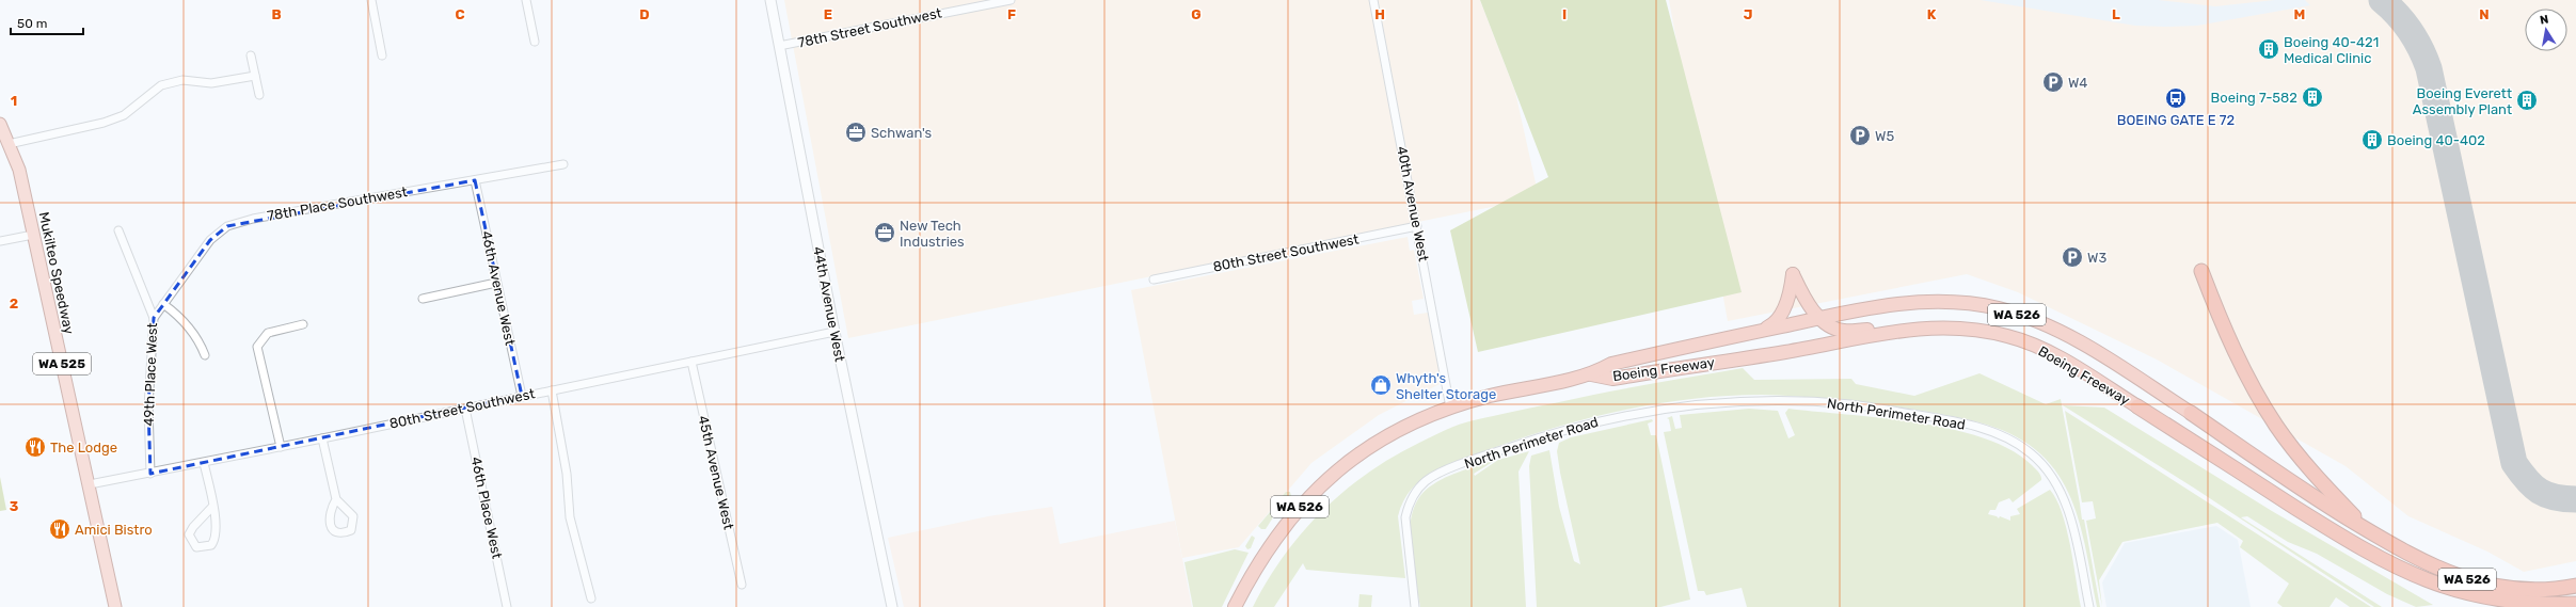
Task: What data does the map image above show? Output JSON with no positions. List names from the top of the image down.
{
  "streets": {
    "highway": ["WA 526", "Boeing Freeway"],
    "main road": ["Mukilteo Speedway", "WA 525"],
    "street": [
      "78th Street Southwest",
      "78th Place Southwest",
      "40th Avenue West",
      "80th Street Southwest",
      "46th Avenue West",
      "44th Avenue West",
      "49th Place West",
      "North Perimeter Road",
      "45th Avenue West",
      "46th Place West"
    ]
  },
  "crossings": [
    ["78th Street Southwest", "44th Avenue West"],
    ["78th Place Southwest", "46th Avenue West"],
    ["78th Place Southwest", "49th Place West"],
    ["40th Avenue West", "80th Street Southwest"],
    ["40th Avenue West", "WA 526"],
    ["80th Street Southwest", "Mukilteo Speedway"],
    ["80th Street Southwest", "46th Avenue West"],
    ["80th Street Southwest", "44th Avenue West"],
    ["80th Street Southwest", "49th Place West"],
    ["80th Street Southwest", "45th Avenue West"],
    ["80th Street Southwest", "46th Place West"],
    ["WA 526", "Boeing Freeway"]
  ],
  "places": {
    "building": [
      "Boeing 40-421 Medical Clinic",
      "Boeing 7-582",
      "Boeing Everett Assembly Plant",
      "Boeing 40-402"
    ],
    "parking": ["W4", "W5", "W3"],
    "bus stop": ["BOEING GATE E 72"],
    "office": ["Schwan's", "New Tech Industries"],
    "shop": ["Whyth's Shelter Storage"],
    "restaurant": ["The Lodge", "Amici Bistro"]
  },
  "scale_bar": "50 m",
  "north": "top",
  "grid": {
    "columns": [
      "B",
      "C",
      "D",
      "E",
      "F",
      "G",
      "H",
      "I",
      "J",
      "K",
      "L",
      "M",
      "N"
    ],
    "rows": ["1", "2", "3"]
  }
}
